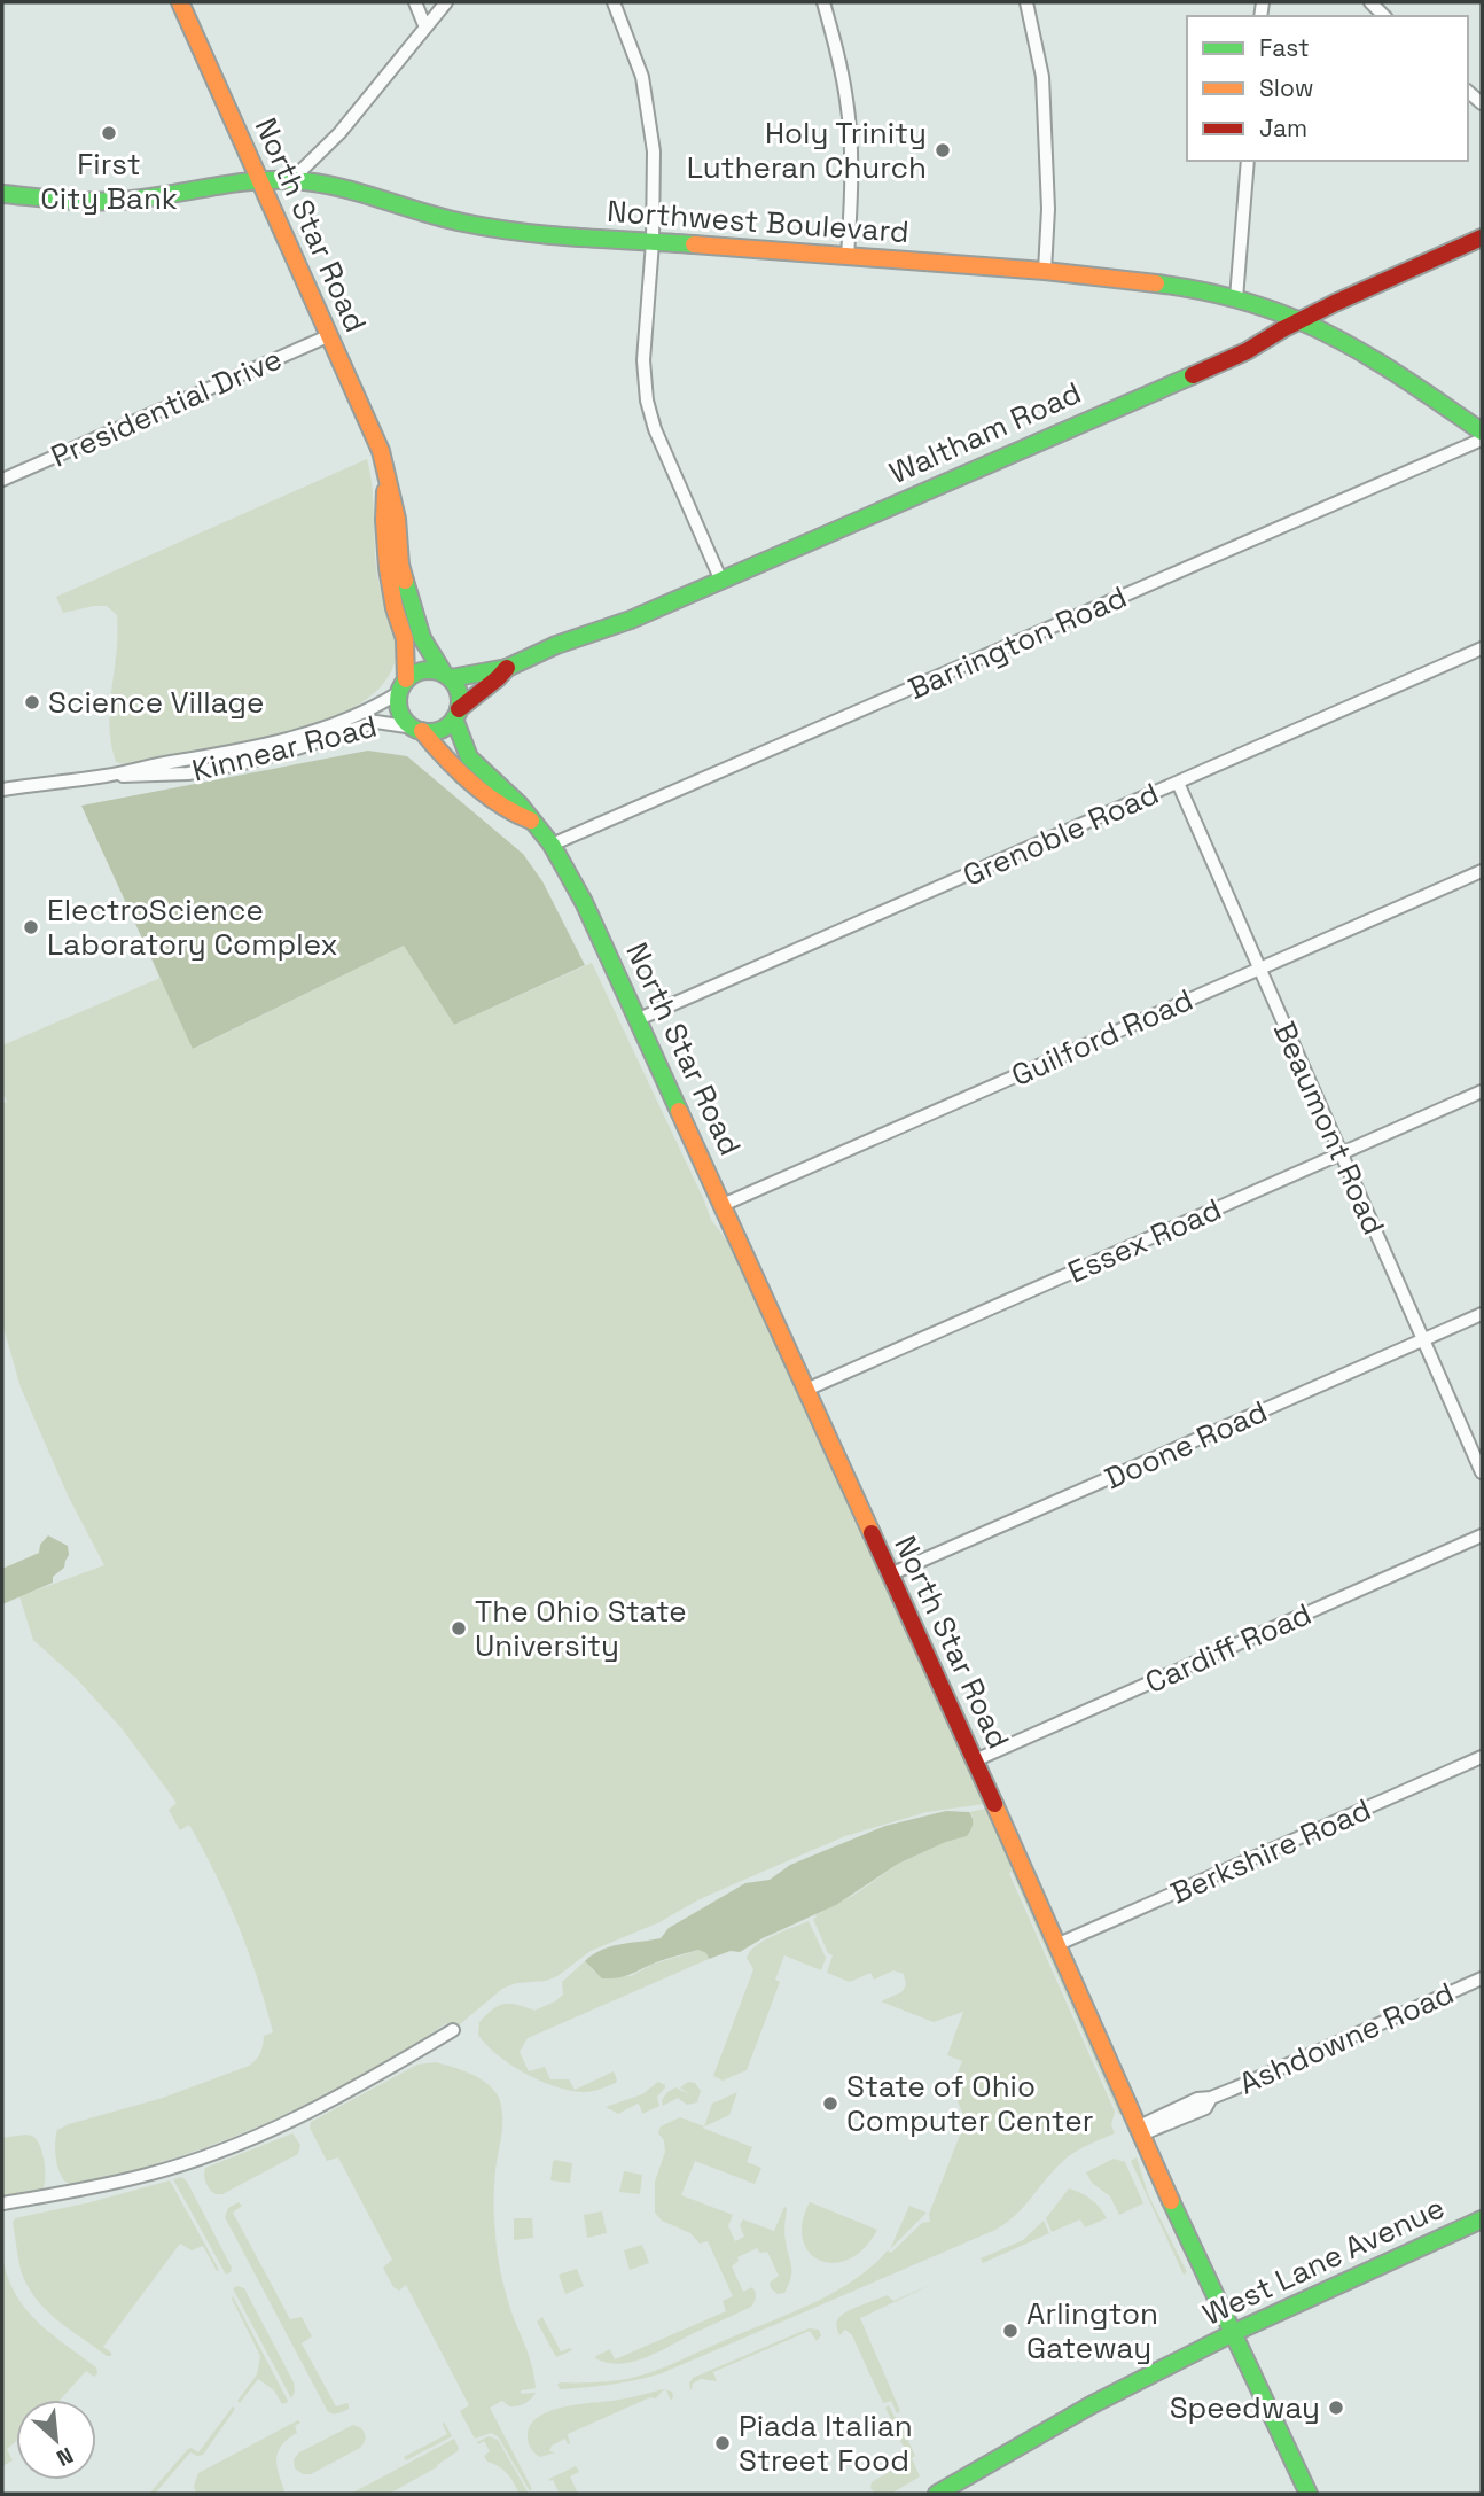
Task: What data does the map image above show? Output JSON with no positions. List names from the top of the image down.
{
  "streets": {
    "street": [
      "Northwest Boulevard",
      "North Star Road",
      "Presidential Drive",
      "Waltham Road",
      "Barrington Road",
      "Kinnear Road",
      "Grenoble Road",
      "Guilford Road",
      "Beaumont Road",
      "Essex Road",
      "Doone Road",
      "Cardiff Road",
      "Berkshire Road",
      "Ashdowne Road",
      "West Lane Avenue"
    ]
  },
  "crossings": [
    ["Northwest Boulevard", "North Star Road"],
    ["Northwest Boulevard", "Waltham Road"],
    ["North Star Road", "Presidential Drive"],
    ["North Star Road", "Waltham Road"],
    ["North Star Road", "Barrington Road"],
    ["North Star Road", "Kinnear Road"],
    ["North Star Road", "Grenoble Road"],
    ["North Star Road", "Guilford Road"],
    ["North Star Road", "Essex Road"],
    ["North Star Road", "Doone Road"],
    ["North Star Road", "Cardiff Road"],
    ["North Star Road", "Berkshire Road"],
    ["North Star Road", "Ashdowne Road"],
    ["North Star Road", "West Lane Avenue"],
    ["Waltham Road", "Kinnear Road"],
    ["Grenoble Road", "Beaumont Road"],
    ["Guilford Road", "Beaumont Road"],
    ["Beaumont Road", "Essex Road"],
    ["Beaumont Road", "Doone Road"]
  ],
  "places": [
    "First City Bank",
    "Holy Trinity Lutheran Church",
    "Science Village",
    "ElectroScience Laboratory Complex",
    "The Ohio State University",
    "State of Ohio Computer Center",
    "Arlington Gateway",
    "Speedway",
    "Piada Italian Street Food"
  ],
  "legend": ["Fast", "Slow", "Jam"],
  "north": "bottom right"
}
